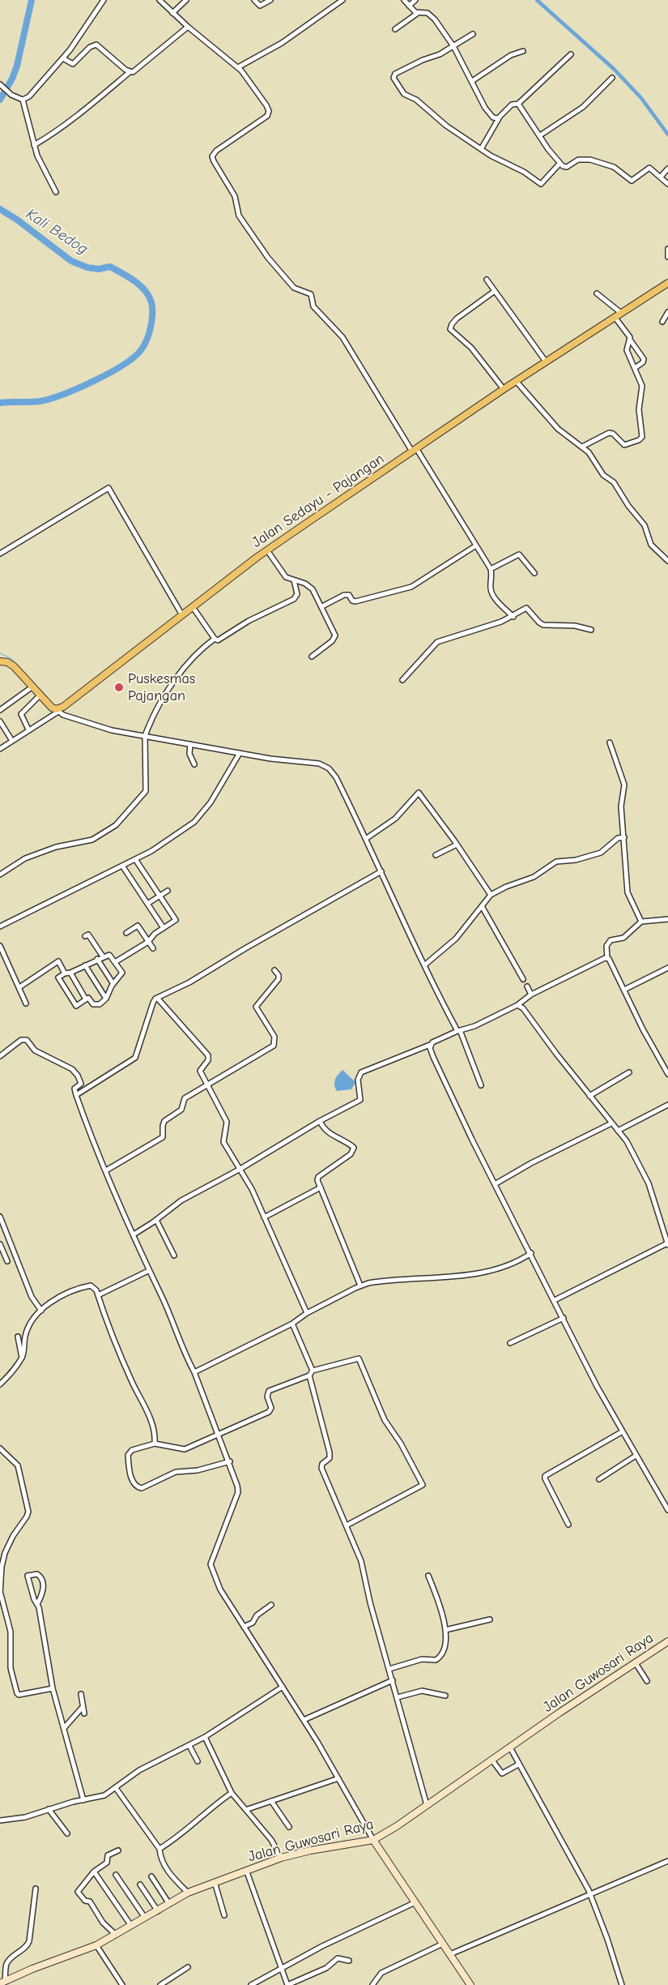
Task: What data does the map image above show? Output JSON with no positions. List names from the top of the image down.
{
  "streets": {
    "main road": ["Jalan Sedayu - Pajangan"],
    "street": ["Jalan Guwosari Raya"]
  },
  "water": ["Kali Bedog"],
  "places": ["Puskesmas Pajangan"]
}
